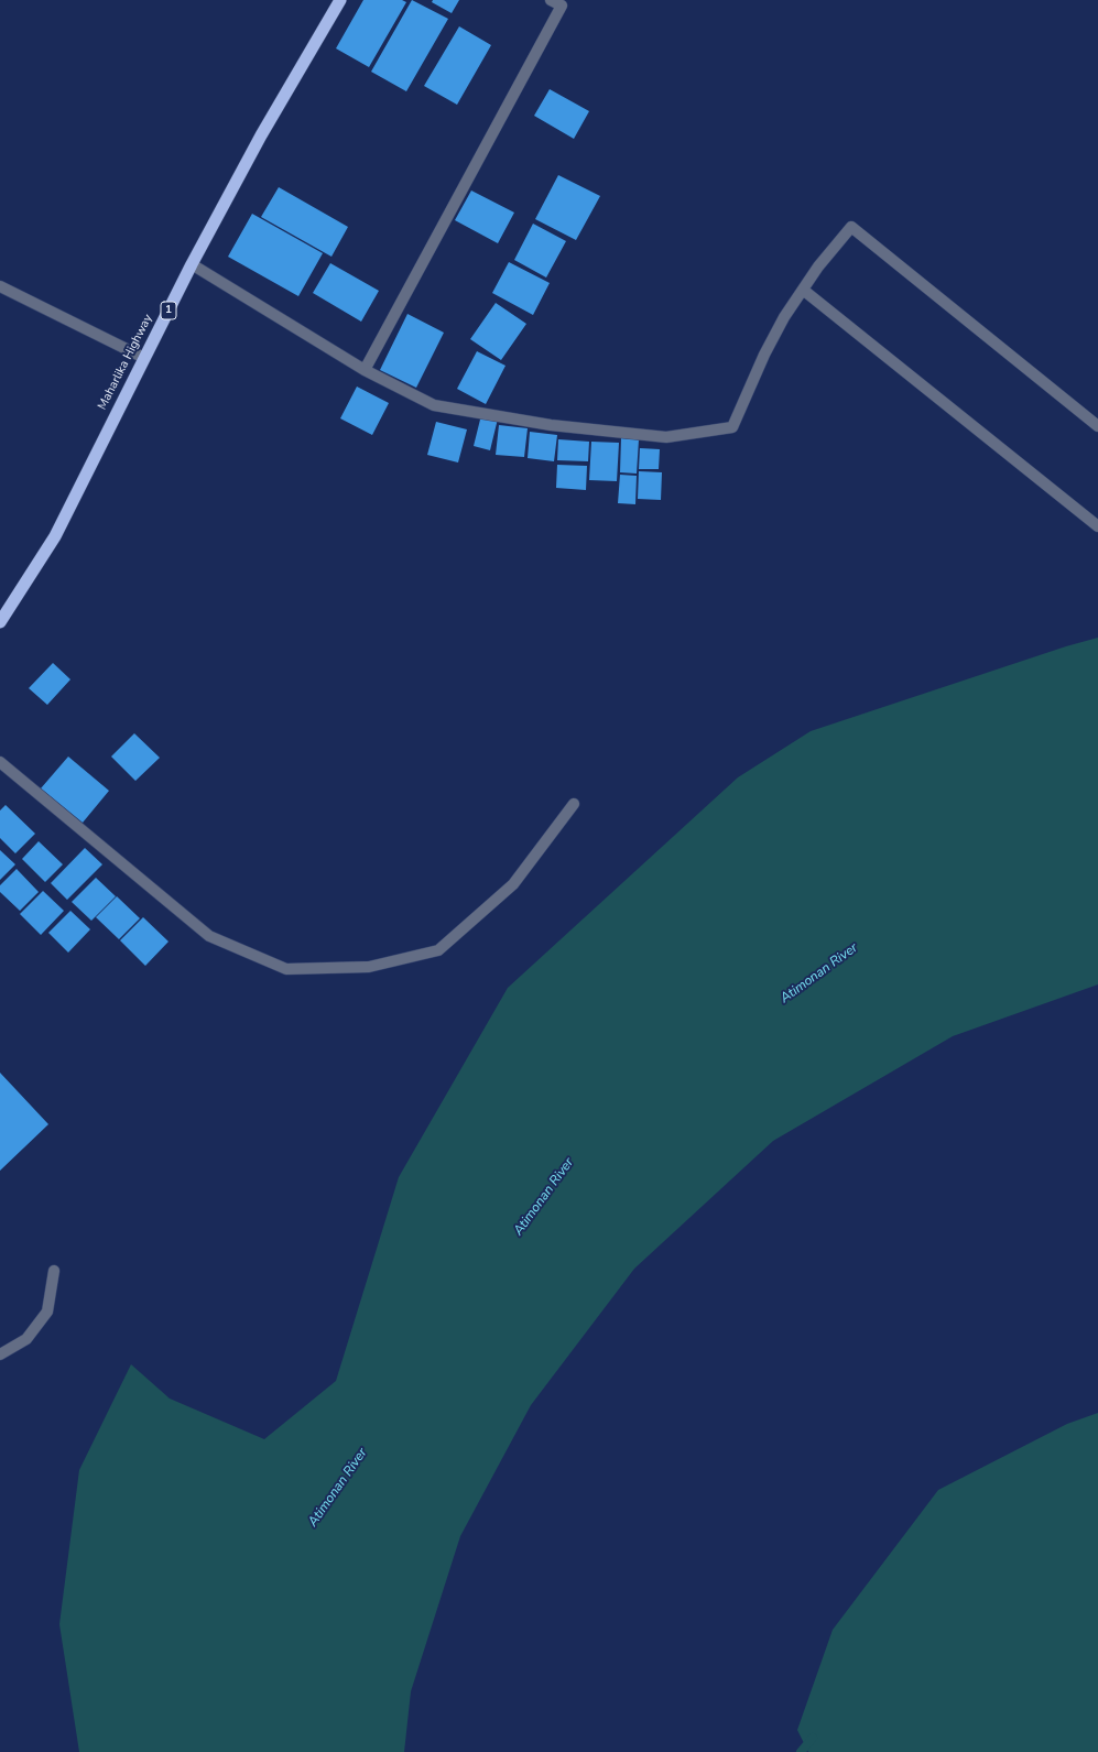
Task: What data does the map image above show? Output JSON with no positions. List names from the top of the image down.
{
  "streets": {
    "highway": ["1", "Maharlika Highway"]
  },
  "water": ["Atimonan River"]
}
